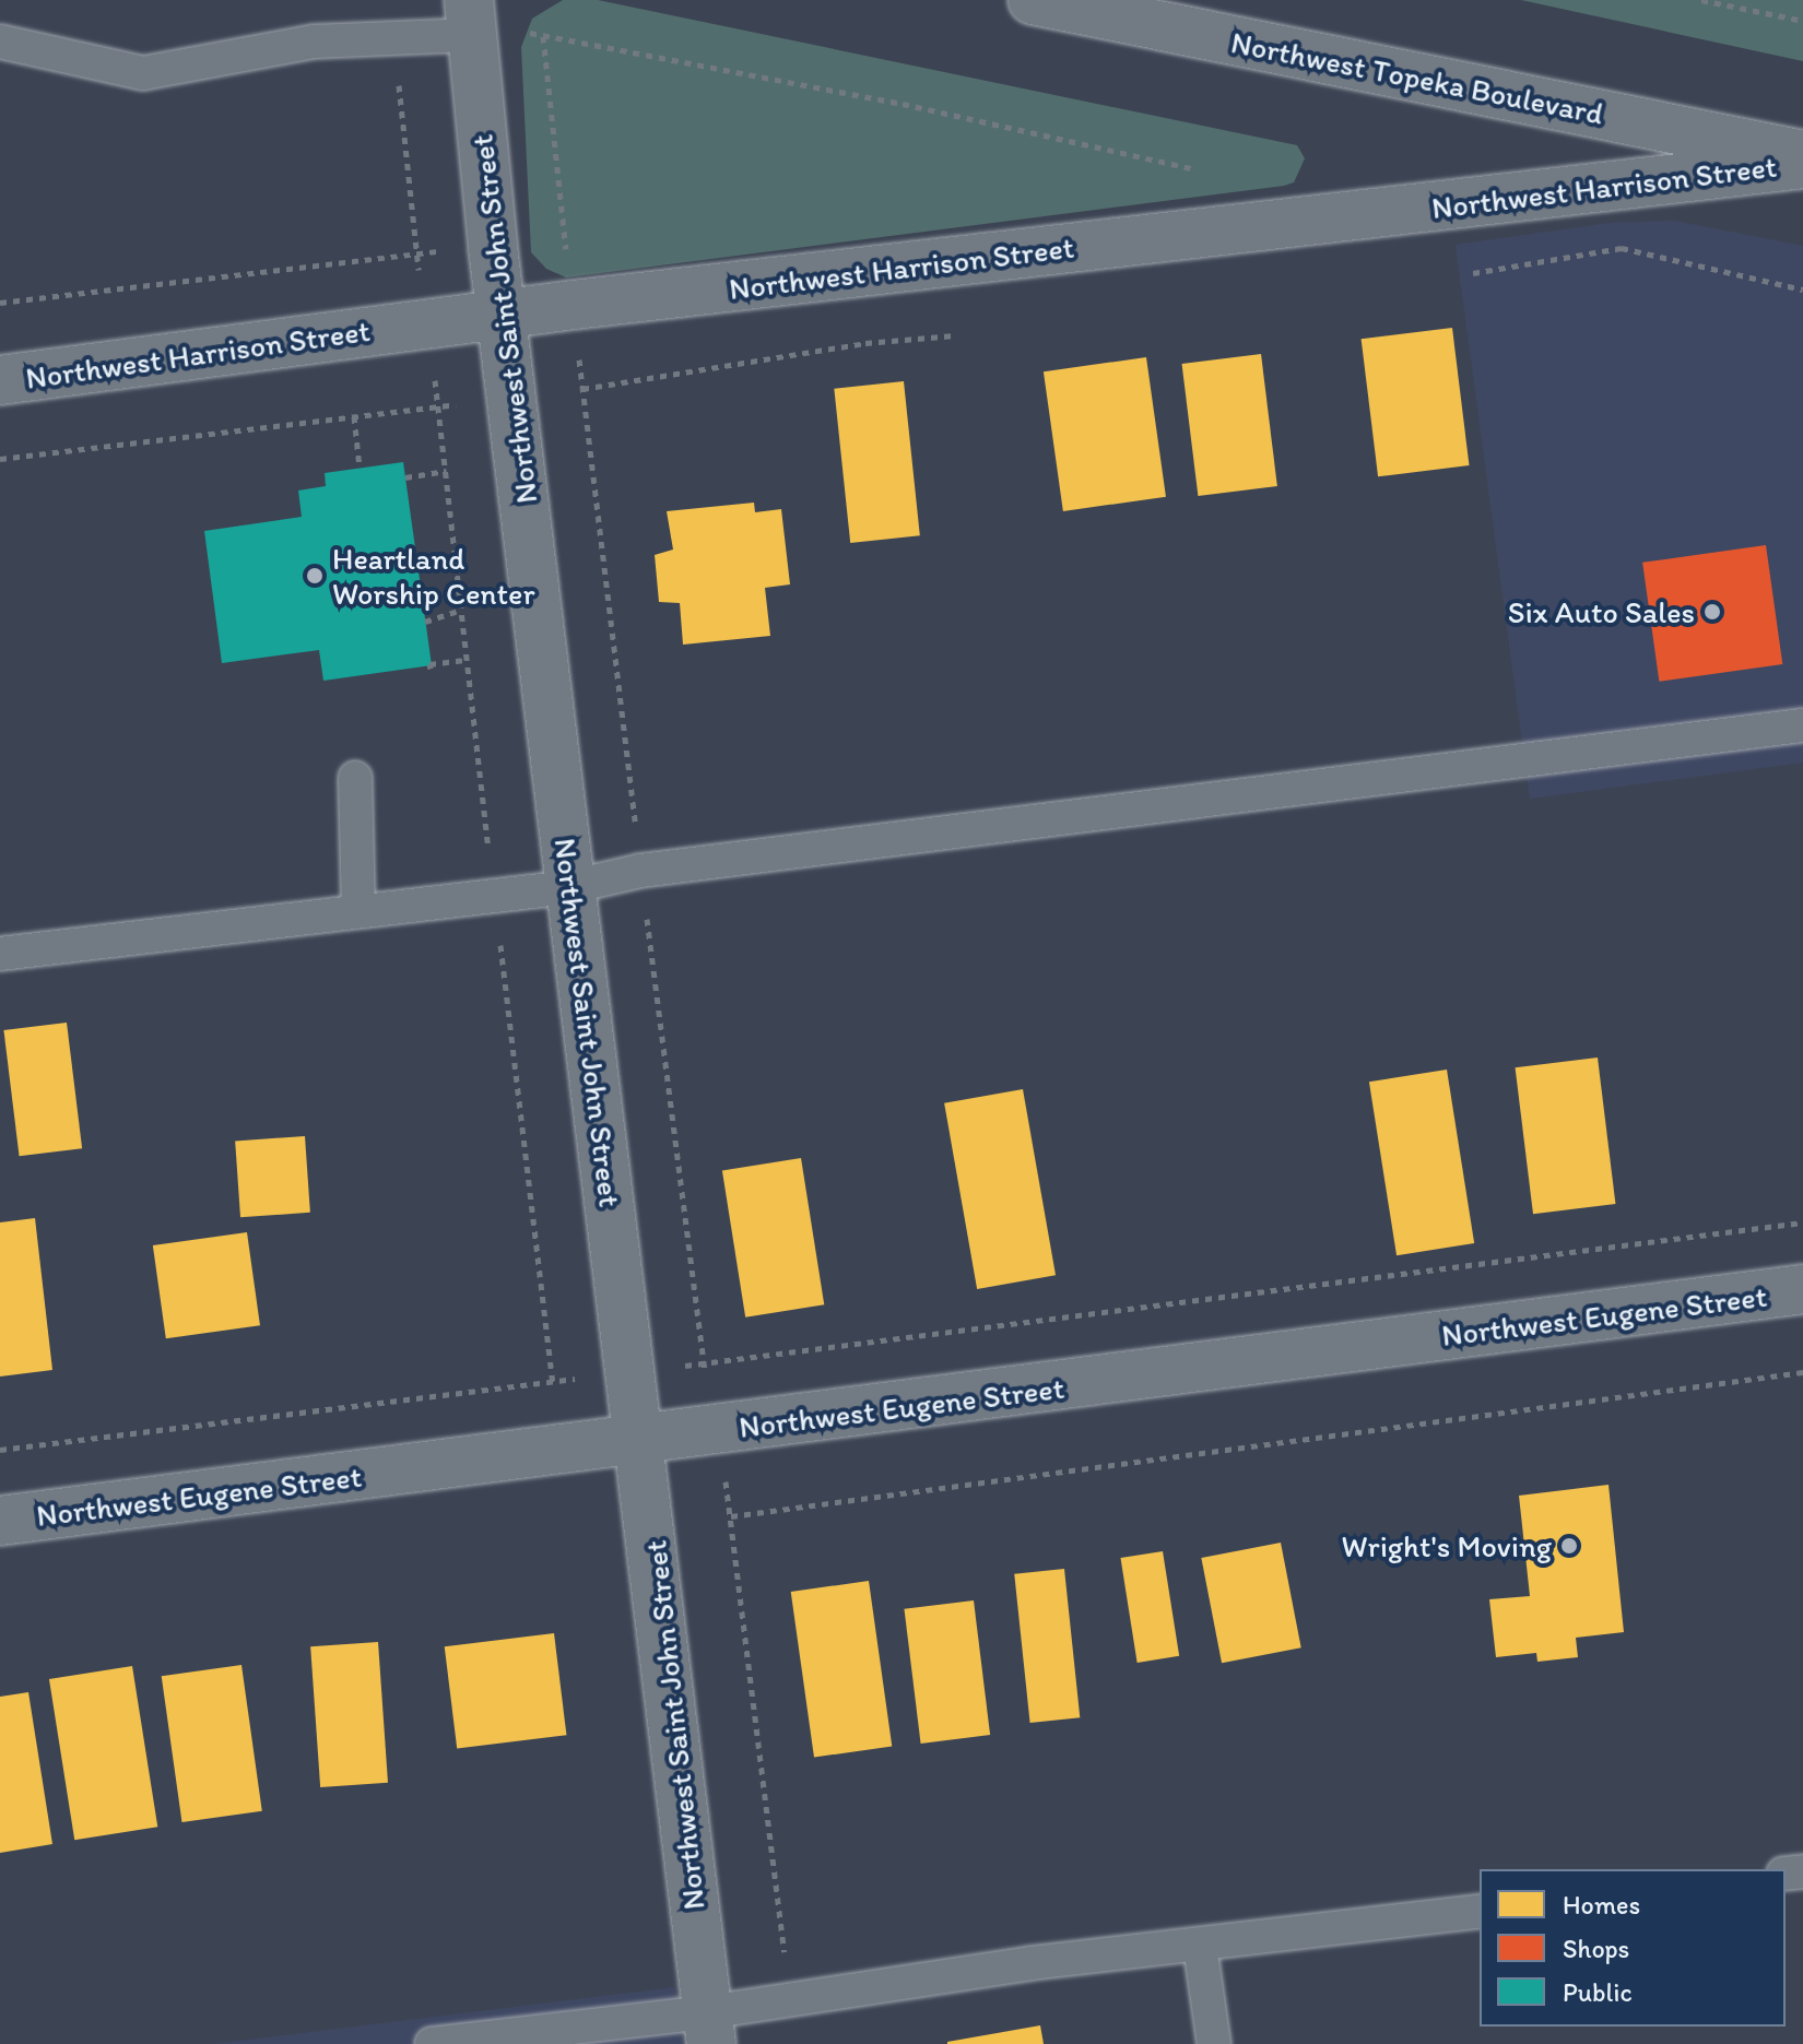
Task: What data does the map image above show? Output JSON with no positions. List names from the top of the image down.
{
  "streets": {
    "street": [
      "Northwest Topeka Boulevard",
      "Northwest Harrison Street",
      "Northwest Saint John Street",
      "Northwest Eugene Street"
    ]
  },
  "crossings": [
    ["Northwest Harrison Street", "Northwest Saint John Street"],
    ["Northwest Saint John Street", "Northwest Eugene Street"]
  ],
  "places": ["Heartland Worship Center", "Six Auto Sales", "Wright's Moving"],
  "legend": ["Homes", "Shops", "Public"]
}
